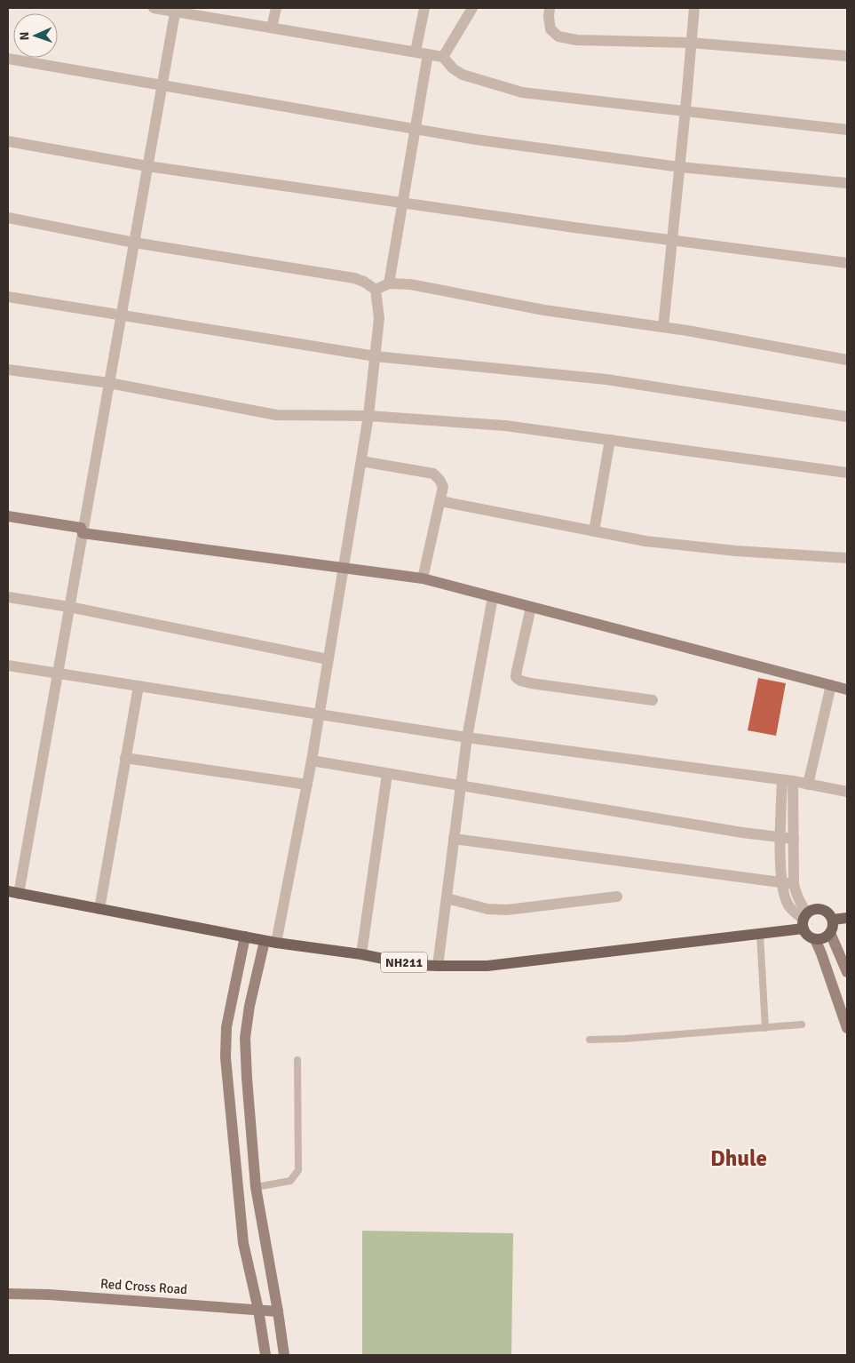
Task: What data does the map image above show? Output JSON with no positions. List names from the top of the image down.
{
  "streets": {
    "main road": ["NH211"],
    "street": ["Red Cross Road"]
  },
  "districts": ["Dhule"],
  "north": "left"
}
